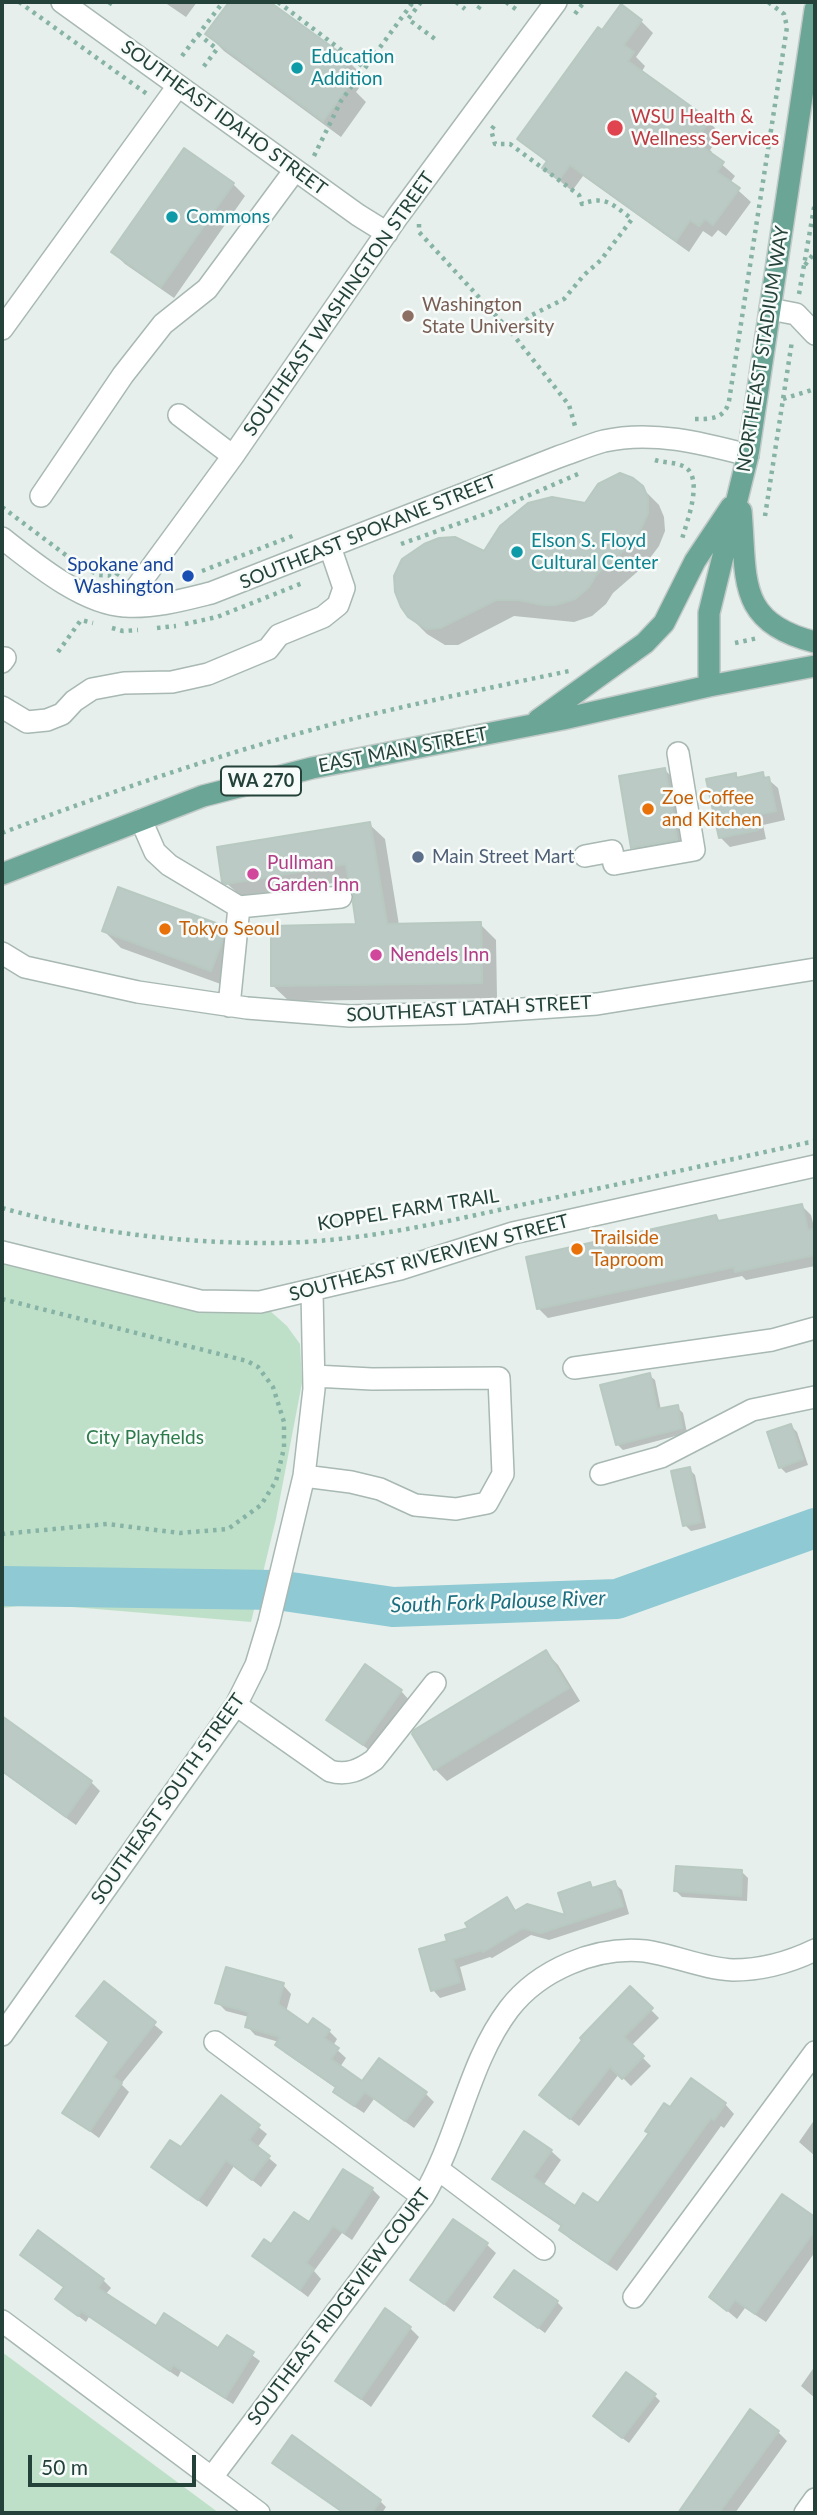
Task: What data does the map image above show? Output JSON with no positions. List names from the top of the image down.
{
  "streets": {
    "main road": ["NORTHEAST STADIUM WAY", "EAST MAIN STREET", "WA 270"],
    "street": [
      "SOUTHEAST IDAHO STREET",
      "SOUTHEAST WASHINGTON STREET",
      "SOUTHEAST SPOKANE STREET",
      "SOUTHEAST LATAH STREET",
      "SOUTHEAST RIVERVIEW STREET",
      "SOUTHEAST SOUTH STREET",
      "SOUTHEAST RIDGEVIEW COURT"
    ],
    "path": ["KOPPEL FARM TRAIL"]
  },
  "crossings": [
    ["SOUTHEAST IDAHO STREET", "SOUTHEAST WASHINGTON STREET"],
    ["SOUTHEAST WASHINGTON STREET", "SOUTHEAST SPOKANE STREET"],
    ["NORTHEAST STADIUM WAY", "SOUTHEAST SPOKANE STREET"],
    ["NORTHEAST STADIUM WAY", "EAST MAIN STREET"],
    ["SOUTHEAST RIVERVIEW STREET", "SOUTHEAST SOUTH STREET"]
  ],
  "water": ["South Fork Palouse River"],
  "parks": ["City Playfields"],
  "places": [
    "Education Addition",
    "WSU Health & Wellness Services",
    "Commons",
    "Washington State University",
    "Elson S. Floyd Cultural Center",
    "Spokane and Washington",
    "Zoe Coffee and Kitchen",
    "Main Street Mart",
    "Pullman Garden Inn",
    "Tokyo Seoul",
    "Nendels Inn",
    "Trailside Taproom"
  ],
  "scale_bar": "50 m"
}
